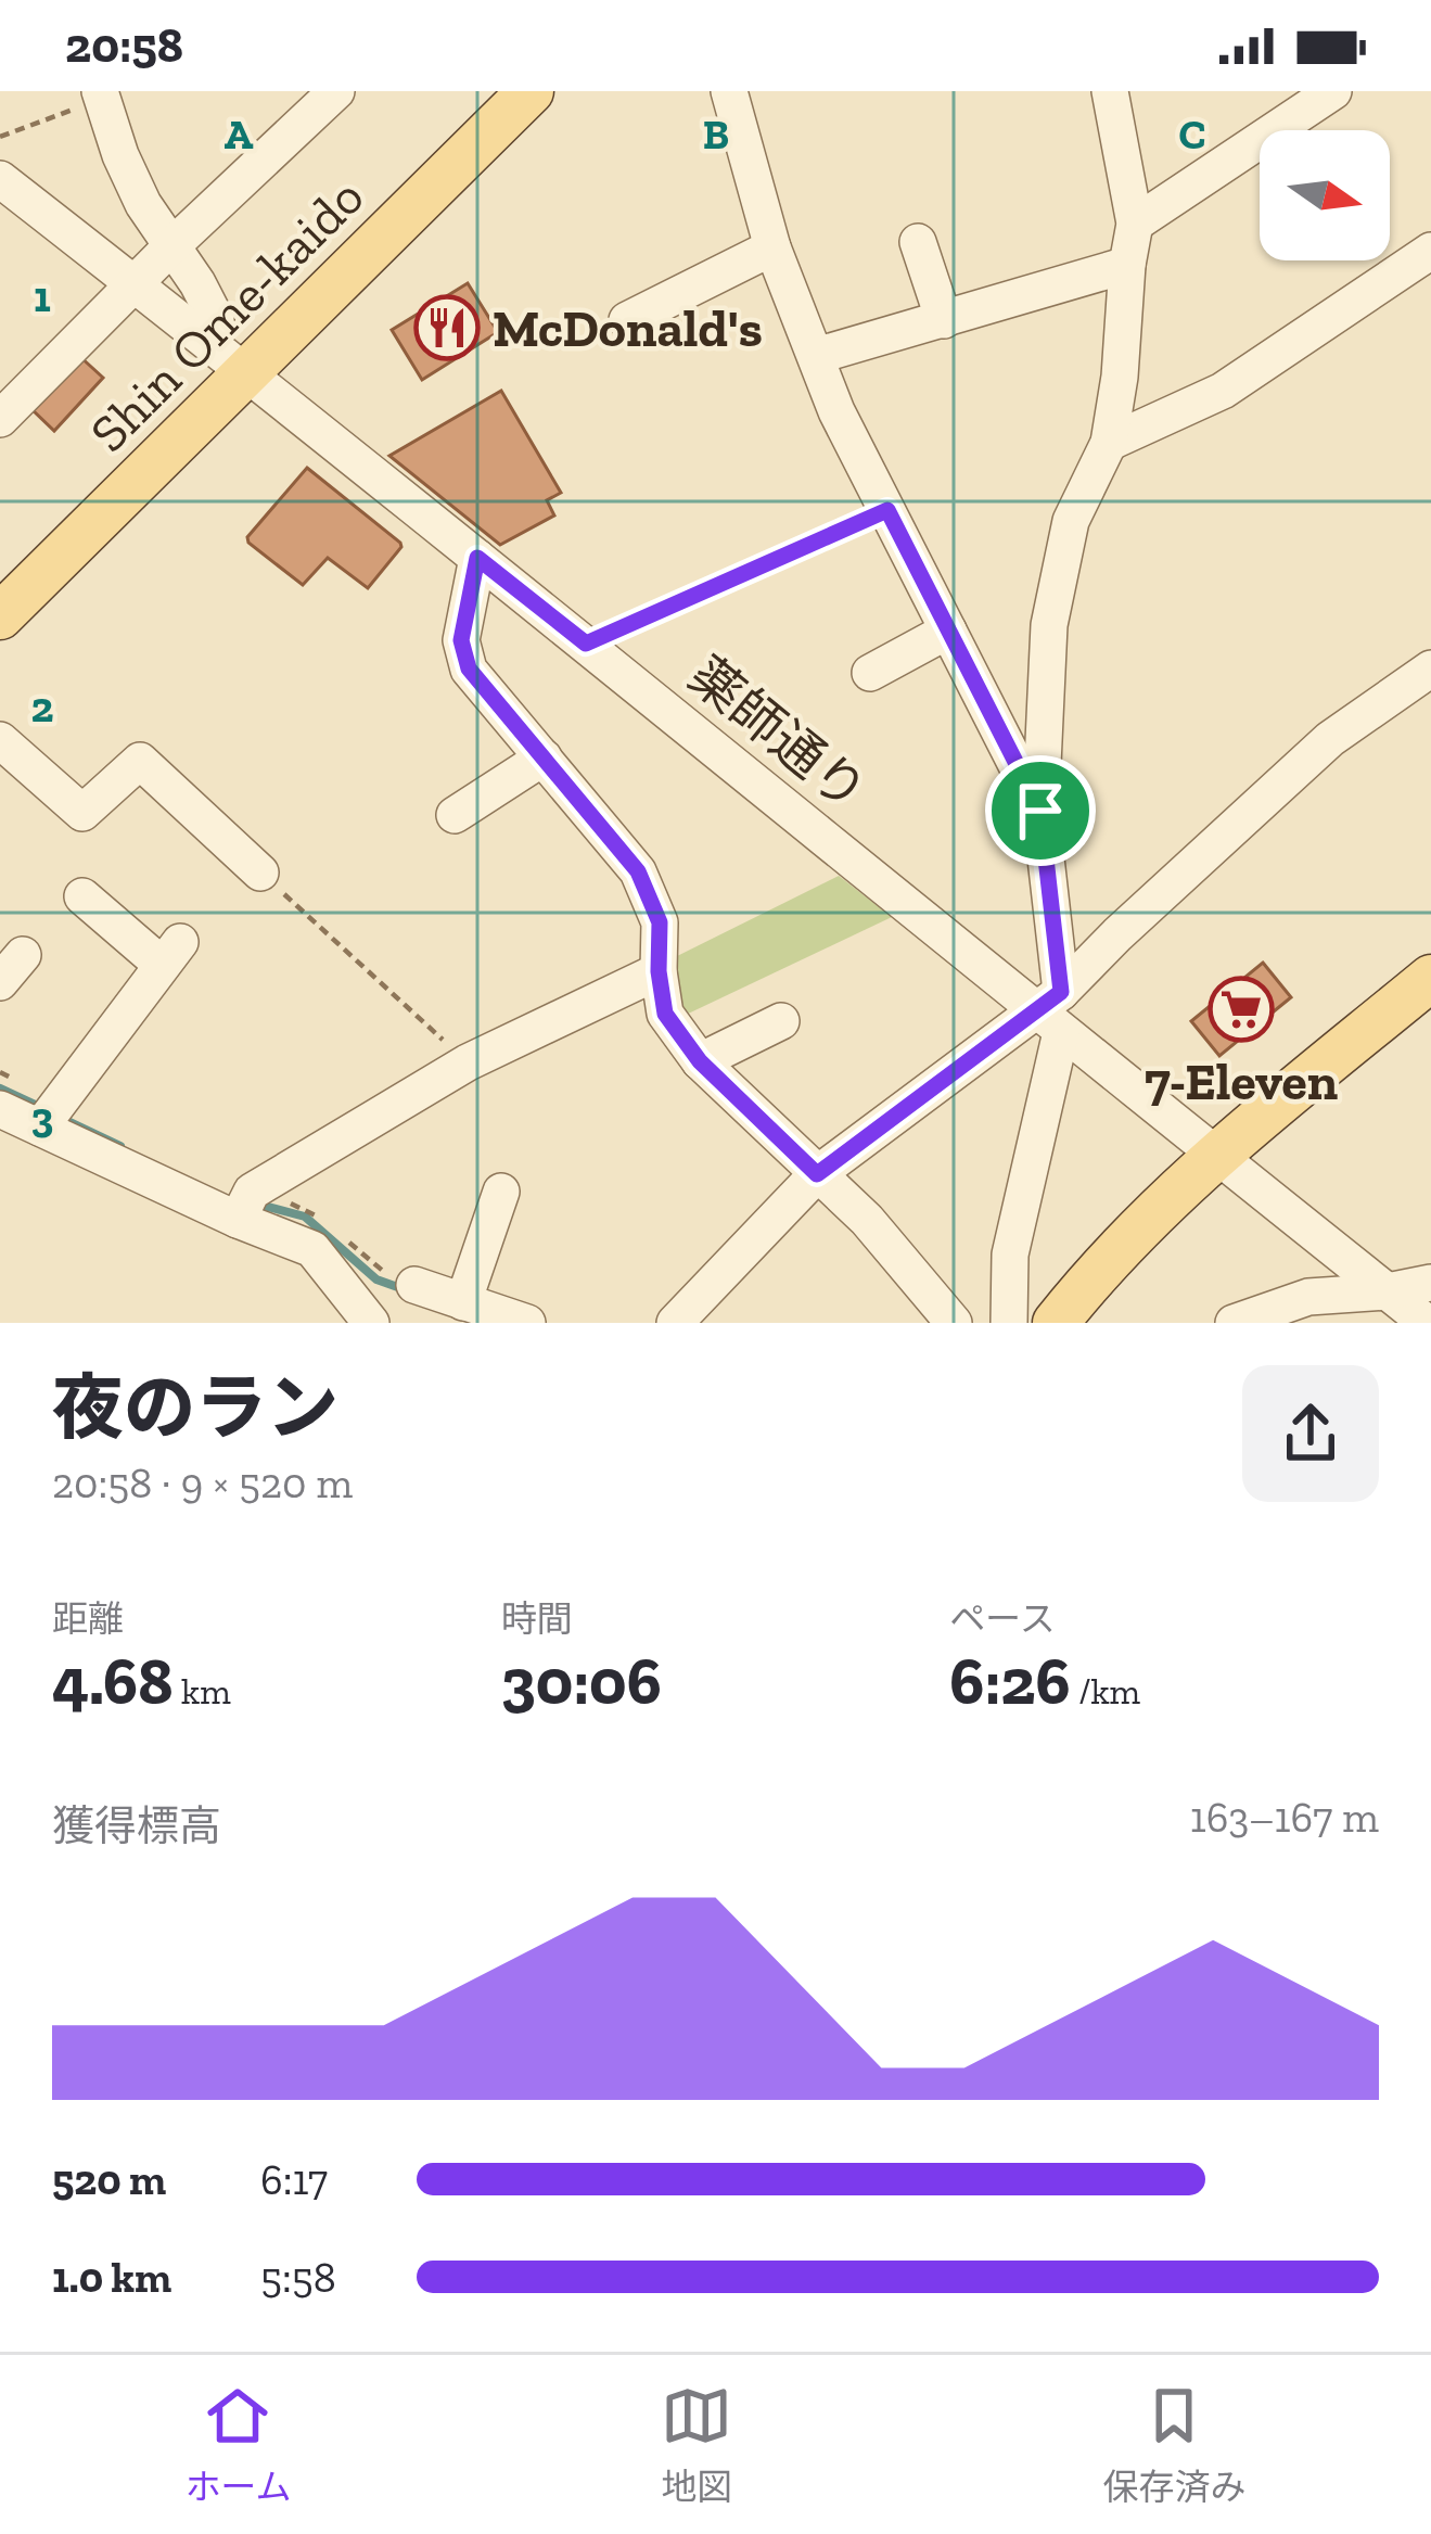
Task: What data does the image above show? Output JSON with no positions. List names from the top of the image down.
{
  "streets": {
    "main road": ["Shin Ome-kaido"],
    "street": ["薬師通り"]
  },
  "crossings": [
    ["Shin Ome-kaido", "薬師通り"]
  ],
  "places": {
    "restaurant": ["McDonald's"],
    "supermarket": ["7-Eleven"]
  },
  "north": "right",
  "page": {
    "status": "20:58",
    "heading": ["夜のラン", "20:58 · 9 × 520 m"],
    "stats": [
      ["距離", "4.68 km"],
      ["時間", "30:06"],
      ["ペース", "6:26 /km"]
    ],
    "chart": ["獲得標高", "163–167 m"],
    "list": [
      {
        "name": "520 m",
        "note": "6:17"
      },
      {
        "name": "1.0 km",
        "note": "5:58"
      }
    ],
    "tabs": ["ホーム", "地図", "保存済み"]
  },
  "grid": {
    "columns": ["A", "B", "C"],
    "rows": ["1", "2", "3"]
  }
}
